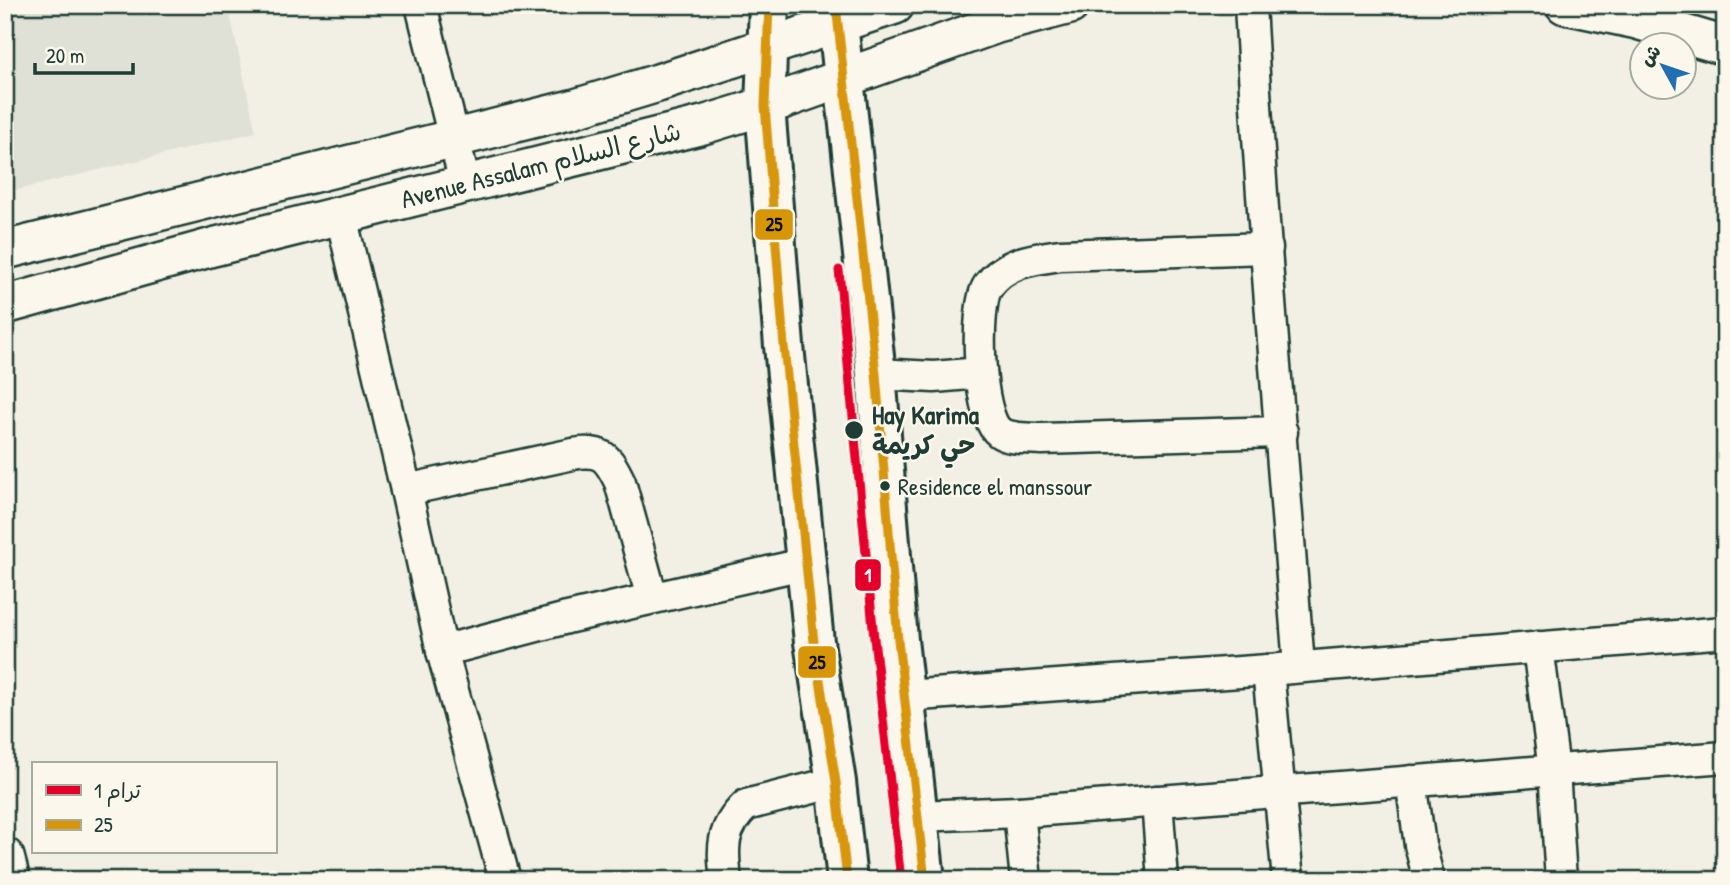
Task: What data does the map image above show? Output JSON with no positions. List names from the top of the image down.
{
  "streets": {
    "street": ["Avenue Assalam شارع السلام"]
  },
  "places": ["Hay Karima حي كريمة", "Residence el manssour"],
  "lines": ["transit line 25", "tram line 1"],
  "legend": ["ترام 1", "25"],
  "scale_bar": "20 m",
  "north": "top left"
}
